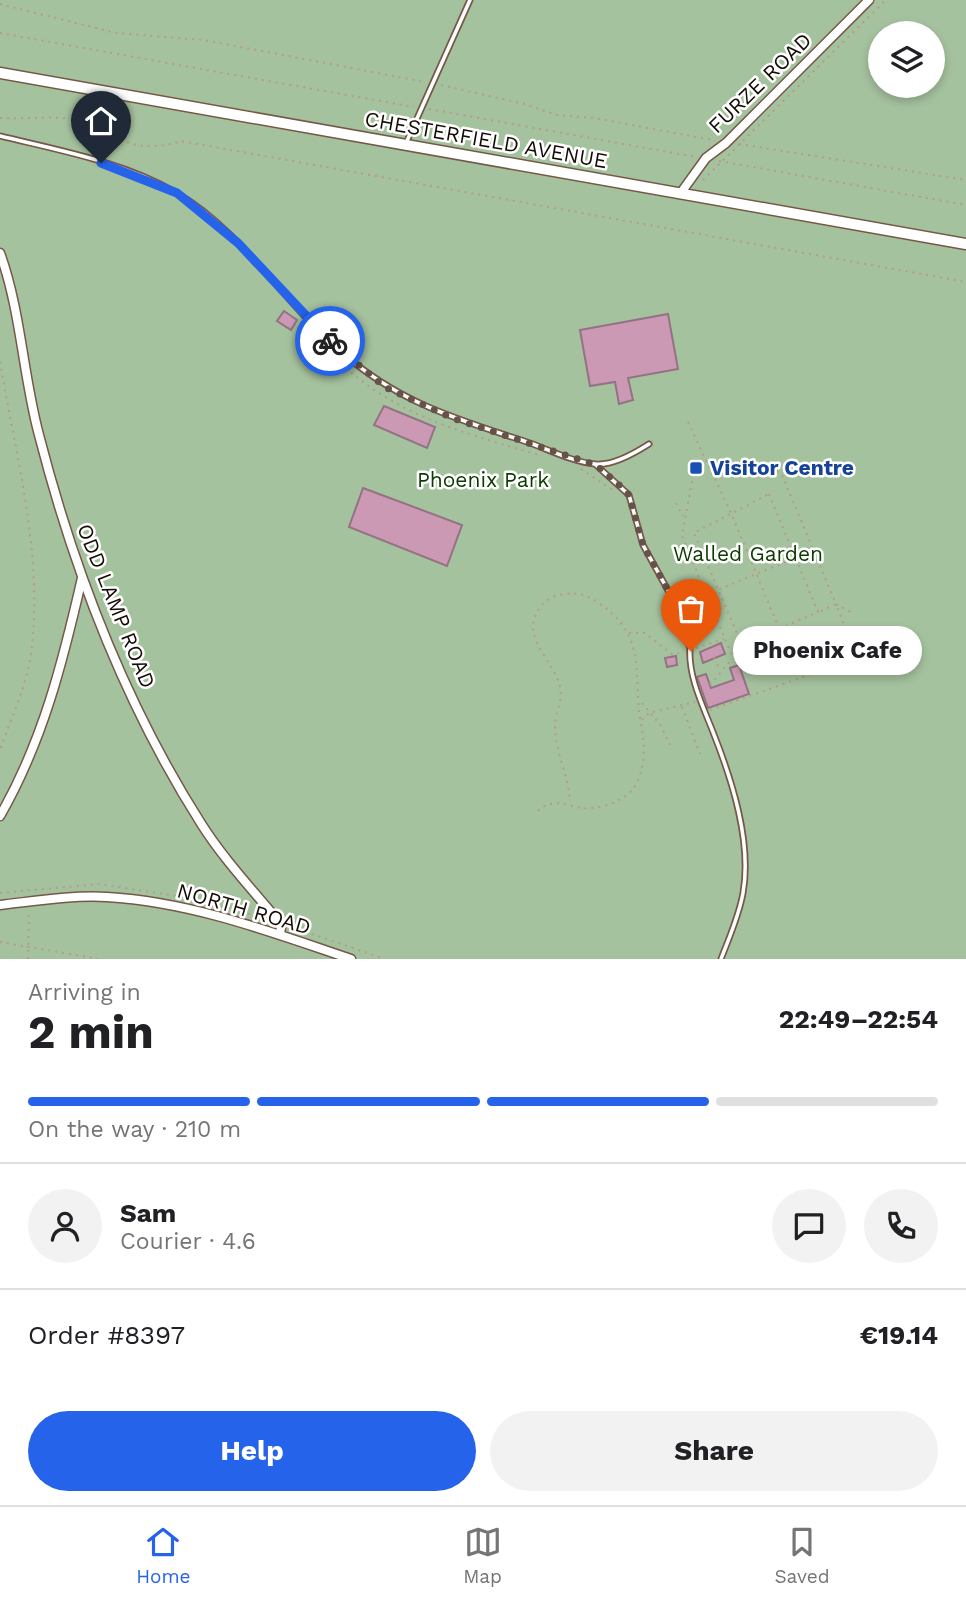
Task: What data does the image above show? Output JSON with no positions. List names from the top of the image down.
{
  "streets": {
    "street": [
      "FURZE ROAD",
      "CHESTERFIELD AVENUE",
      "ODD LAMP ROAD",
      "NORTH ROAD"
    ]
  },
  "crossings": [
    ["FURZE ROAD", "CHESTERFIELD AVENUE"],
    ["ODD LAMP ROAD", "NORTH ROAD"]
  ],
  "parks": ["Phoenix Park", "Walled Garden"],
  "places": {
    "transit": ["Visitor Centre"],
    "other": ["Phoenix Cafe"]
  },
  "page": {
    "bubble": "Phoenix Cafe",
    "heading": ["2 min", "Arriving in", "22:49–22:54"],
    "panel": [
      "Sam",
      "Courier · 4.6",
      "Order #8397",
      "€19.14"
    ],
    "bar": "On the way · 210 m",
    "buttons": ["Help", "Share"],
    "tabs": ["Home", "Map", "Saved"]
  }
}
